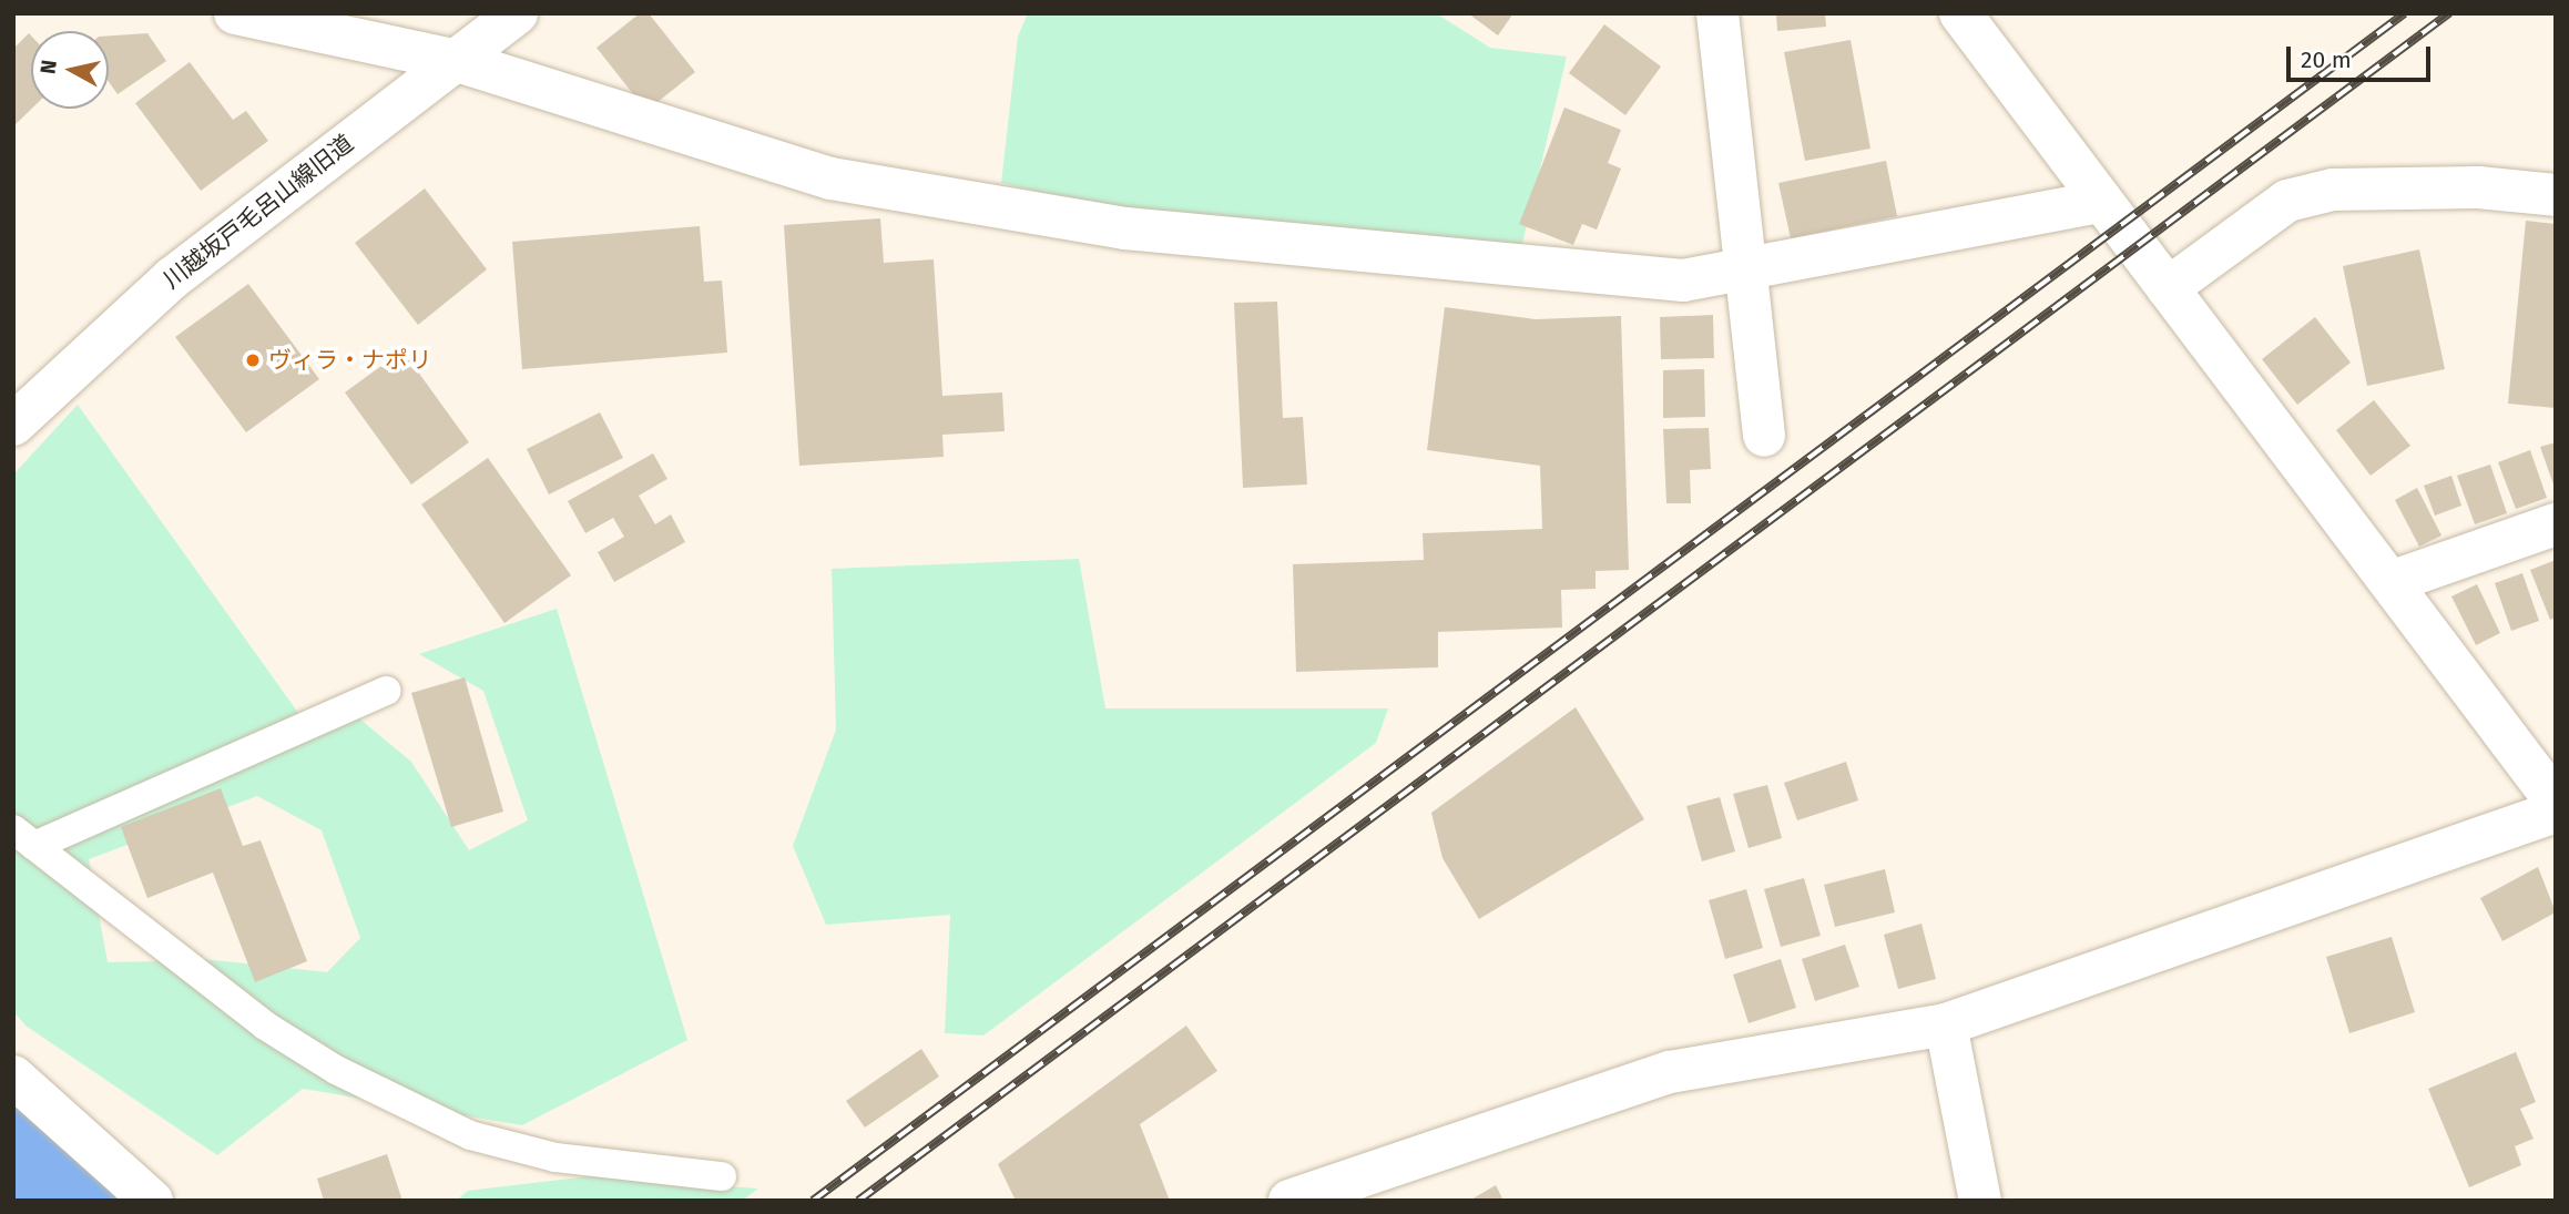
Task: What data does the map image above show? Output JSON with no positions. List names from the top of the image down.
{
  "streets": {
    "street": ["川越坂戸毛呂山線旧道"]
  },
  "places": ["ヴィラ・ナポリ"],
  "scale_bar": "20 m",
  "north": "left"
}
